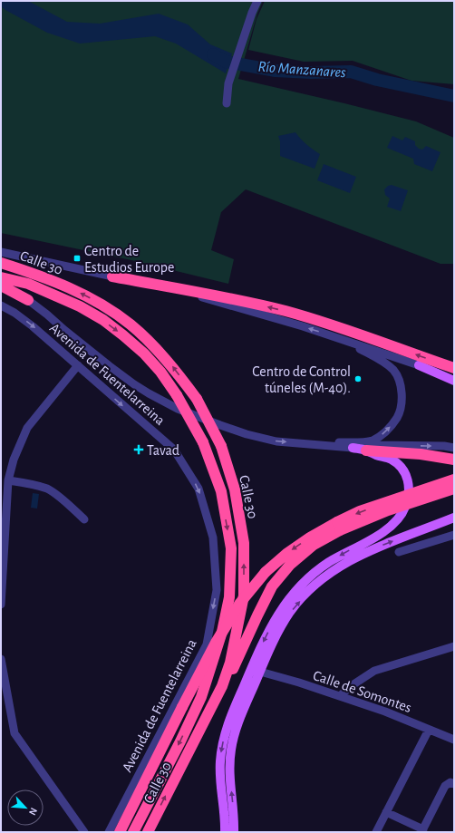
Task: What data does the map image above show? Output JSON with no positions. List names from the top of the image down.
{
  "streets": {
    "highway": ["Calle 30"],
    "street": ["Avenida de Fuentelarreina", "Calle de Somontes"]
  },
  "one_way": ["Avenida de Fuentelarreina"],
  "water": ["Río Manzanares"],
  "places": {
    "transit": ["Centro de Estudios Europe"],
    "other": ["Centro de Control túneles (M-40)."],
    "health": ["Tavad"]
  },
  "north": "bottom right"
}
